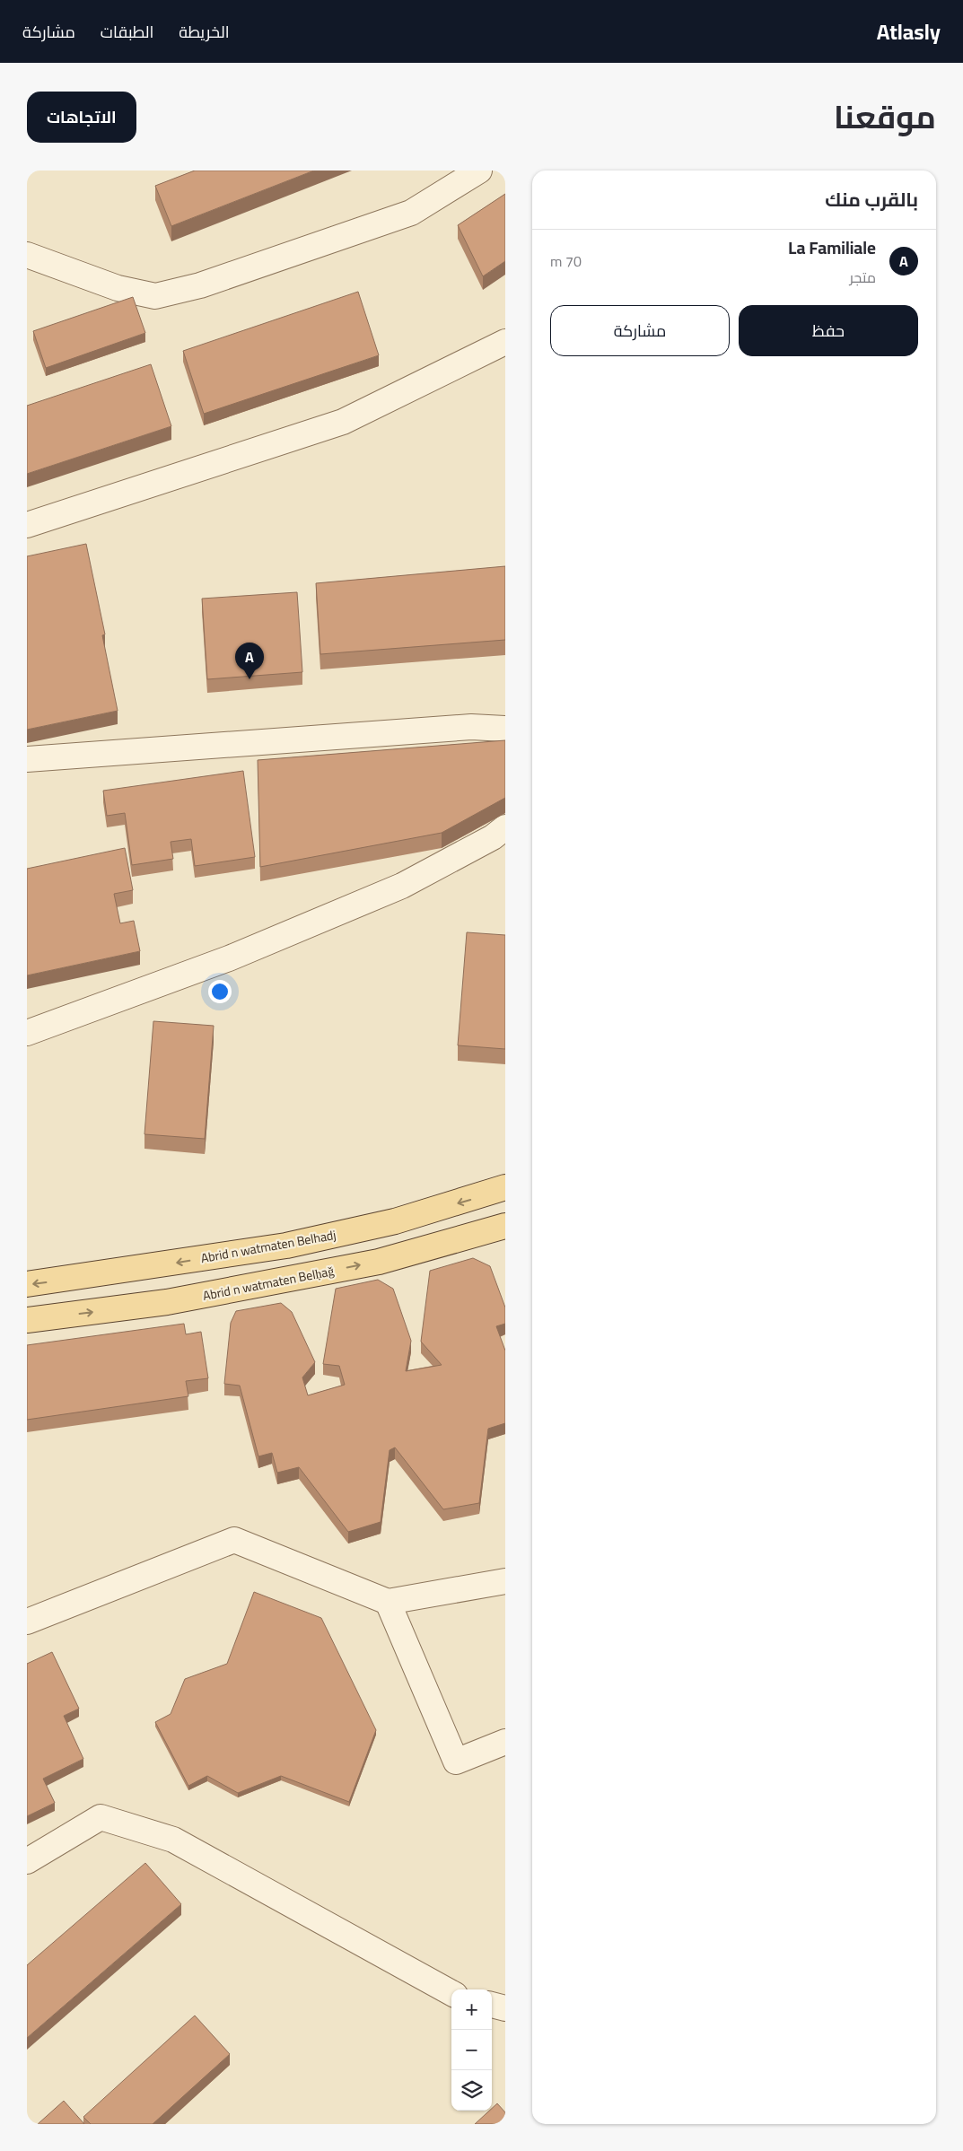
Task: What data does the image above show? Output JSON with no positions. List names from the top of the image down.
{
  "streets": {
    "main road": ["Abrid n watmaten Belhadj", "Abrid n watmaten Belḥaǧ"]
  },
  "one_way": ["Abrid n watmaten Belhadj", "Abrid n watmaten Belḥaǧ"],
  "page": {
    "header": "Atlasly",
    "nav": ["الخريطة", "الطبقات", "مشاركة"],
    "title": "موقعنا",
    "buttons": [
      "الاتجاهات",
      ["حفظ", "مشاركة"]
    ],
    "heading": "بالقرب منك",
    "list": [
      {
        "mark": "A",
        "name": "La Familiale",
        "note": "متجر",
        "value": "70 m"
      }
    ],
    "pins": "A",
    "map_buttons": ["+", "−"]
  }
}
